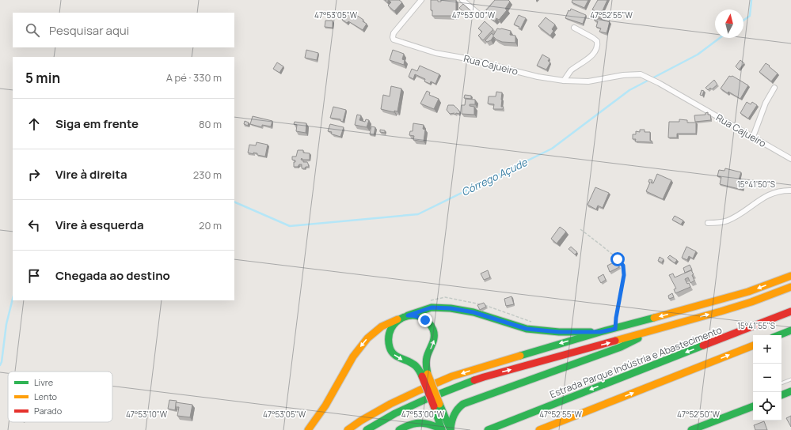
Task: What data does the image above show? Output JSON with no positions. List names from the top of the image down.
{
  "streets": {
    "main road": ["Estrada Parque Indústria e Abastecimento"],
    "street": ["Rua Cajueiro"]
  },
  "water": ["Córrego Açude"],
  "legend": ["Livre", "Lento", "Parado"],
  "north": "top",
  "page": {
    "search": "Pesquisar aqui",
    "heading": ["5 min", "A pé · 330 m"],
    "list": [
      ["Siga em frente", "80 m"],
      ["Vire à direita", "230 m"],
      ["Vire à esquerda", "20 m"],
      "Chegada ao destino"
    ],
    "map_buttons": ["+", "−"]
  },
  "coordinates": [
    "47°53'00\"W",
    "47°52'55\"W",
    "47°53'05\"W",
    "15°41'50\"S",
    "15°41'55\"S",
    "47°53'10\"W",
    "47°52'50\"W"
  ]
}
